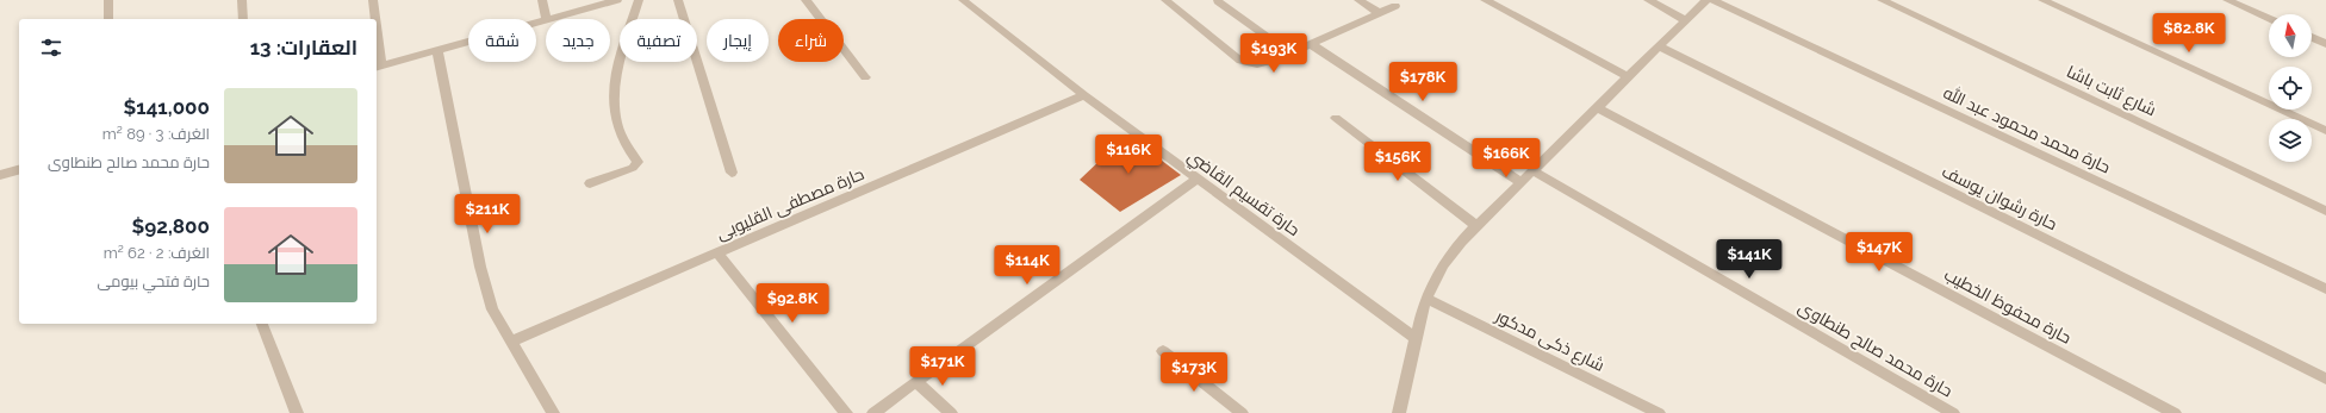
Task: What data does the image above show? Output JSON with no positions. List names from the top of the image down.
{
  "streets": {
    "street": [
      "شارع ثابت باشا",
      "حارة محمد محمود عبد الله",
      "حارة تقسيم القاضي",
      "حارة رشوان يوسف",
      "حارة مصطفى القليوبى",
      "حارة محفوظ الخطيب",
      "شارع ذكى مدكور",
      "حارة محمد صالح طنطاوى"
    ]
  },
  "crossings": [
    ["حارة تقسيم القاضي", "حارة مصطفى القليوبى"]
  ],
  "north": "top",
  "page": {
    "price": [
      "$82.8K",
      "$193K",
      "$178K",
      "$116K",
      "$166K",
      "$156K",
      "$211K",
      "$147K",
      "$141K",
      "$114K",
      "$92.8K",
      "$171K",
      "$173K"
    ],
    "chip": [
      "شراء",
      "إيجار",
      "تصفية",
      "جديد",
      "شقة"
    ],
    "heading": "العقارات: 13",
    "list": [
      {
        "name": "$141,000",
        "note": "الغرف: 3 · 89 m² · حارة محمد صالح طنطاوى"
      },
      {
        "name": "$92,800",
        "note": "الغرف: 2 · 62 m² · حارة فتحي بيومى"
      }
    ]
  }
}
